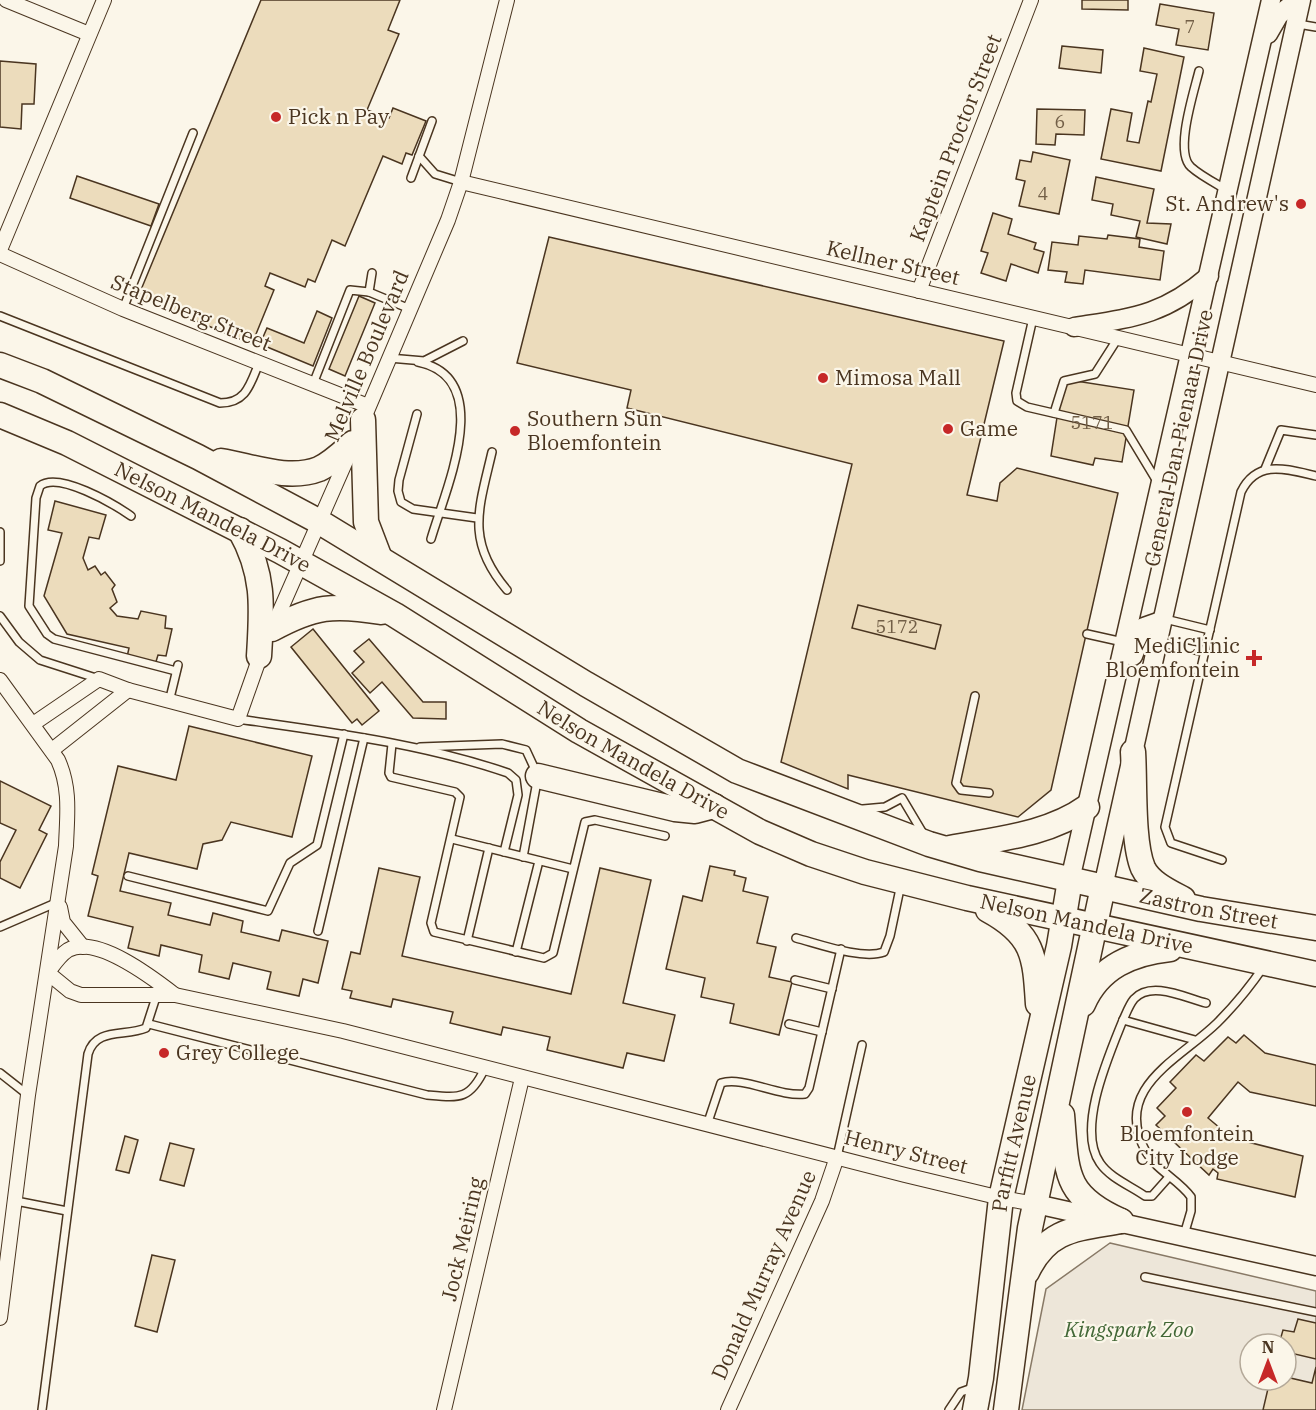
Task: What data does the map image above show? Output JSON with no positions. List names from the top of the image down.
{
  "streets": {
    "highway": ["Nelson Mandela Drive", "Zastron Street", "Parfitt Avenue"],
    "street": [
      "Kaptein Proctor Street",
      "Kellner Street",
      "Stapelberg Street",
      "Melville Boulevard",
      "General Dan Pienaar Drive",
      "Henry Street",
      "Jock Meiring",
      "Donald Murray Avenue"
    ]
  },
  "crossings": [
    ["Kaptein Proctor Street", "Kellner Street"],
    ["Kellner Street", "Melville Boulevard"],
    ["Kellner Street", "General Dan Pienaar Drive"],
    ["Stapelberg Street", "Melville Boulevard"],
    ["Melville Boulevard", "Nelson Mandela Drive"],
    ["General Dan Pienaar Drive", "Nelson Mandela Drive"],
    ["General Dan Pienaar Drive", "Zastron Street"],
    ["General Dan Pienaar Drive", "Parfitt Avenue"],
    ["Nelson Mandela Drive", "Zastron Street"],
    ["Nelson Mandela Drive", "Parfitt Avenue"],
    ["Zastron Street", "Parfitt Avenue"],
    ["Parfitt Avenue", "Henry Street"],
    ["Henry Street", "Jock Meiring"],
    ["Henry Street", "Donald Murray Avenue"]
  ],
  "parks": ["Kingspark Zoo"],
  "places": {
    "other": [
      "Pick n Pay",
      "St. Andrew's",
      "Mimosa Mall",
      "Game",
      "Southern Sun Bloemfontein",
      "Grey College",
      "Bloemfontein City Lodge"
    ],
    "health": ["MediClinic Bloemfontein"]
  },
  "house_numbers": [
    "7",
    "6",
    "4",
    "5171",
    "5172"
  ],
  "north": "top"
}
